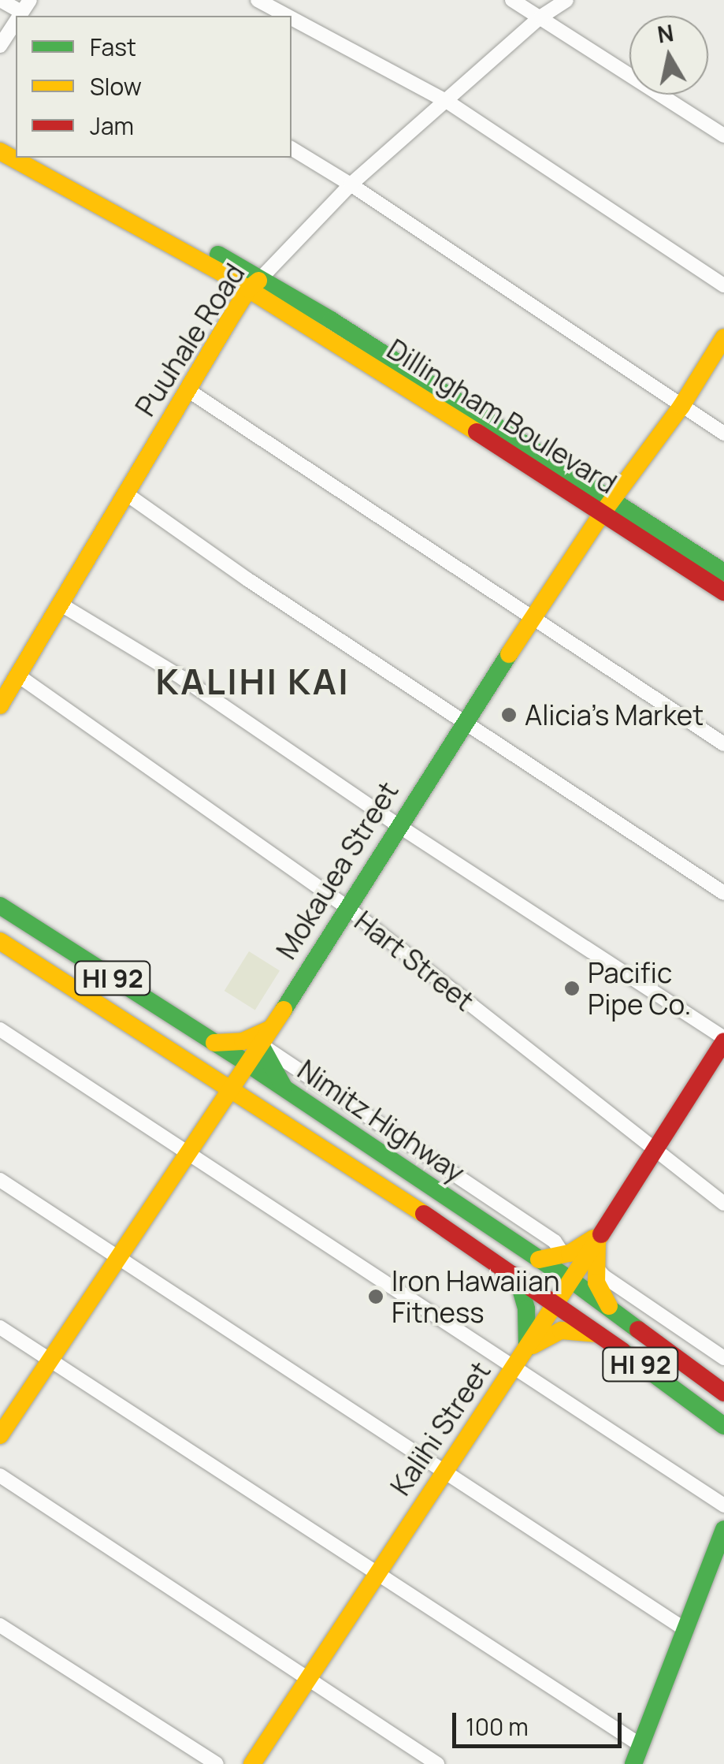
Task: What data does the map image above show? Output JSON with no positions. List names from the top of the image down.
{
  "streets": {
    "main road": [
      "Puuhale Road",
      "Dillingham Boulevard",
      "Mokauea Street",
      "HI 92",
      "Nimitz Highway",
      "Kalihi Street"
    ],
    "street": ["Hart Street"]
  },
  "crossings": [
    ["Puuhale Road", "Dillingham Boulevard"],
    ["Puuhale Road", "Hart Street"],
    ["Dillingham Boulevard", "Mokauea Street"],
    ["Mokauea Street", "Hart Street"],
    ["Mokauea Street", "Nimitz Highway"],
    ["Hart Street", "Kalihi Street"],
    ["Nimitz Highway", "Kalihi Street"]
  ],
  "districts": ["KALIHI KAI"],
  "places": ["Alicia's Market", "Pacific Pipe Co.", "Iron Hawaiian Fitness"],
  "legend": ["Fast", "Slow", "Jam"],
  "scale_bar": "100 m",
  "north": "top"
}
